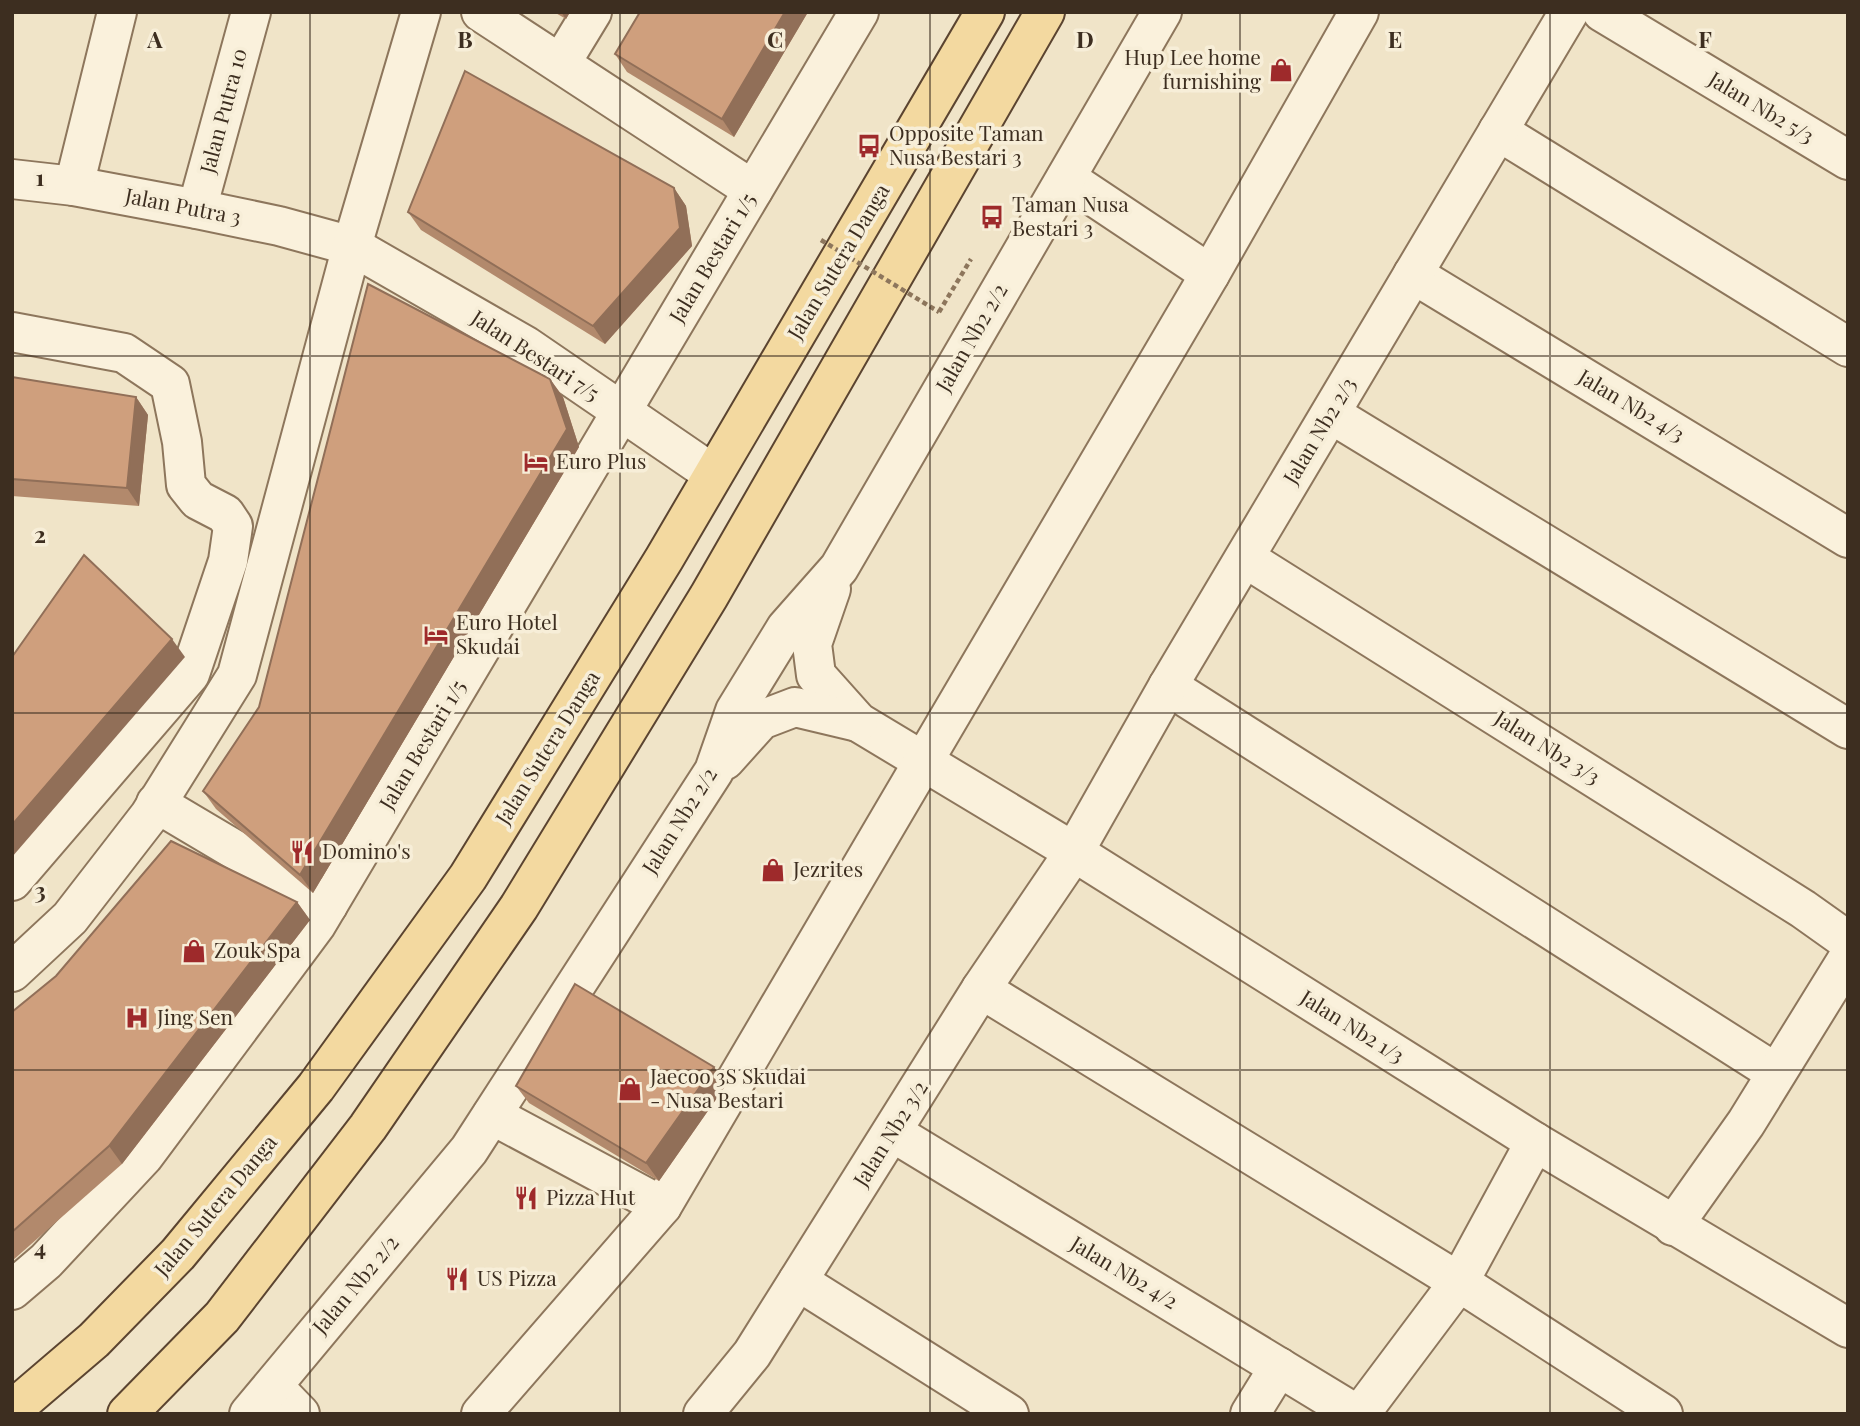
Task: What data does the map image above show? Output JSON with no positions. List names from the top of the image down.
{
  "streets": {
    "main road": ["Jalan Sutera Danga"],
    "street": [
      "Jalan Nb2 5/3",
      "Jalan Putra 10",
      "Jalan Putra 3",
      "Jalan Bestari 1/5",
      "Jalan Nb2 2/2",
      "Jalan Bestari 7/5",
      "Jalan Nb2 4/3",
      "Jalan Nb2 2/3",
      "Jalan Nb2 3/3",
      "Jalan Nb2 1/3",
      "Jalan Nb2 3/2",
      "Jalan Nb2 4/2"
    ]
  },
  "crossings": [
    ["Jalan Putra 10", "Jalan Putra 3"],
    ["Jalan Putra 3", "Jalan Bestari 7/5"],
    ["Jalan Bestari 1/5", "Jalan Bestari 7/5"],
    ["Jalan Sutera Danga", "Jalan Bestari 7/5"],
    ["Jalan Nb2 2/2", "Jalan Nb2 1/3"],
    ["Jalan Nb2 4/3", "Jalan Nb2 2/3"],
    ["Jalan Nb2 2/3", "Jalan Nb2 3/3"],
    ["Jalan Nb2 2/3", "Jalan Nb2 1/3"],
    ["Jalan Nb2 2/3", "Jalan Nb2 3/2"],
    ["Jalan Nb2 1/3", "Jalan Nb2 3/2"],
    ["Jalan Nb2 3/2", "Jalan Nb2 4/2"]
  ],
  "places": {
    "shop": [
      "Hup Lee home furnishing",
      "Jezrites",
      "Zouk Spa",
      "Jaecoo 3S Skudai - Nusa Bestari"
    ],
    "bus stop": ["Opposite Taman Nusa Bestari 3", "Taman Nusa Bestari 3"],
    "hotel": ["Euro Plus", "Euro Hotel Skudai"],
    "restaurant": ["Domino's", "Pizza Hut", "US Pizza"],
    "hospital": ["Jing Sen"]
  },
  "grid": {
    "columns": [
      "A",
      "B",
      "C",
      "D",
      "E",
      "F"
    ],
    "rows": [
      "1",
      "2",
      "3",
      "4"
    ]
  }
}
